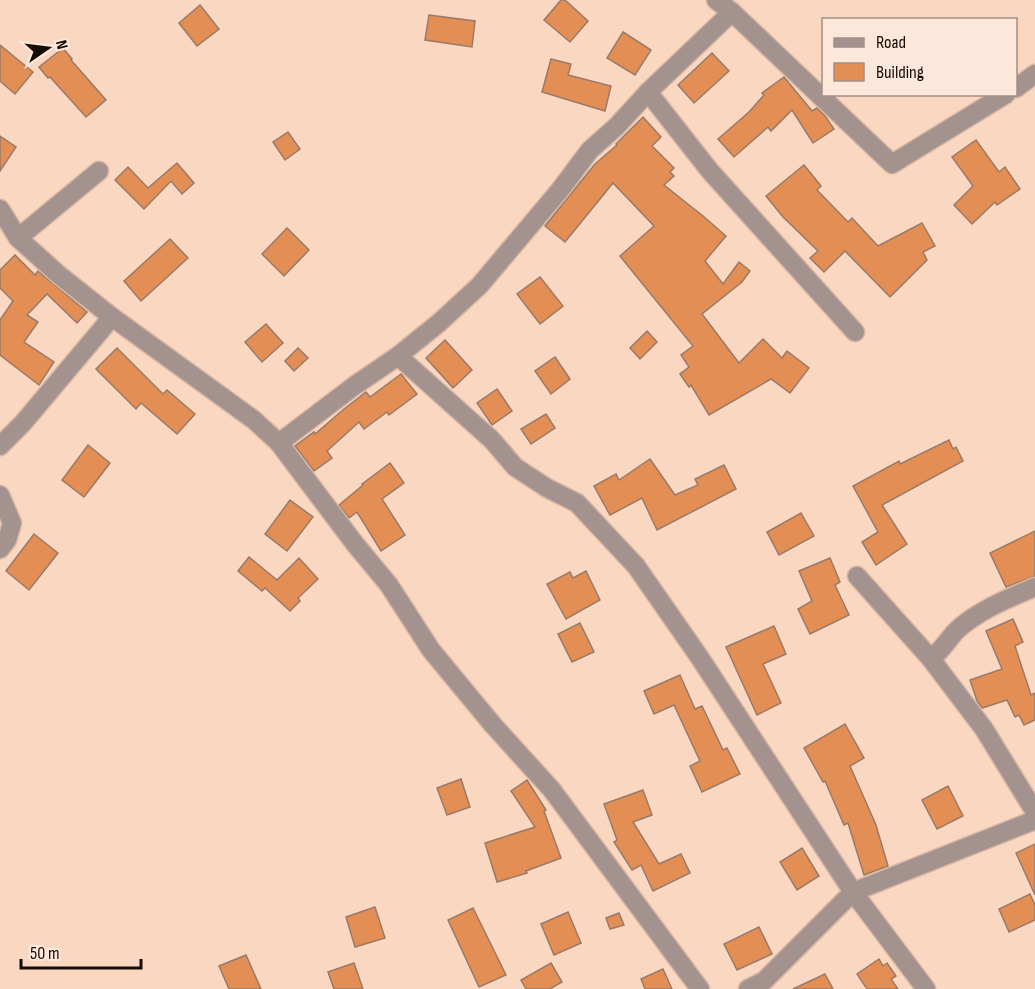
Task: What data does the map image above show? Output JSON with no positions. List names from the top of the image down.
{
  "legend": ["Road", "Building"],
  "scale_bar": "50 m",
  "north": "right"
}
